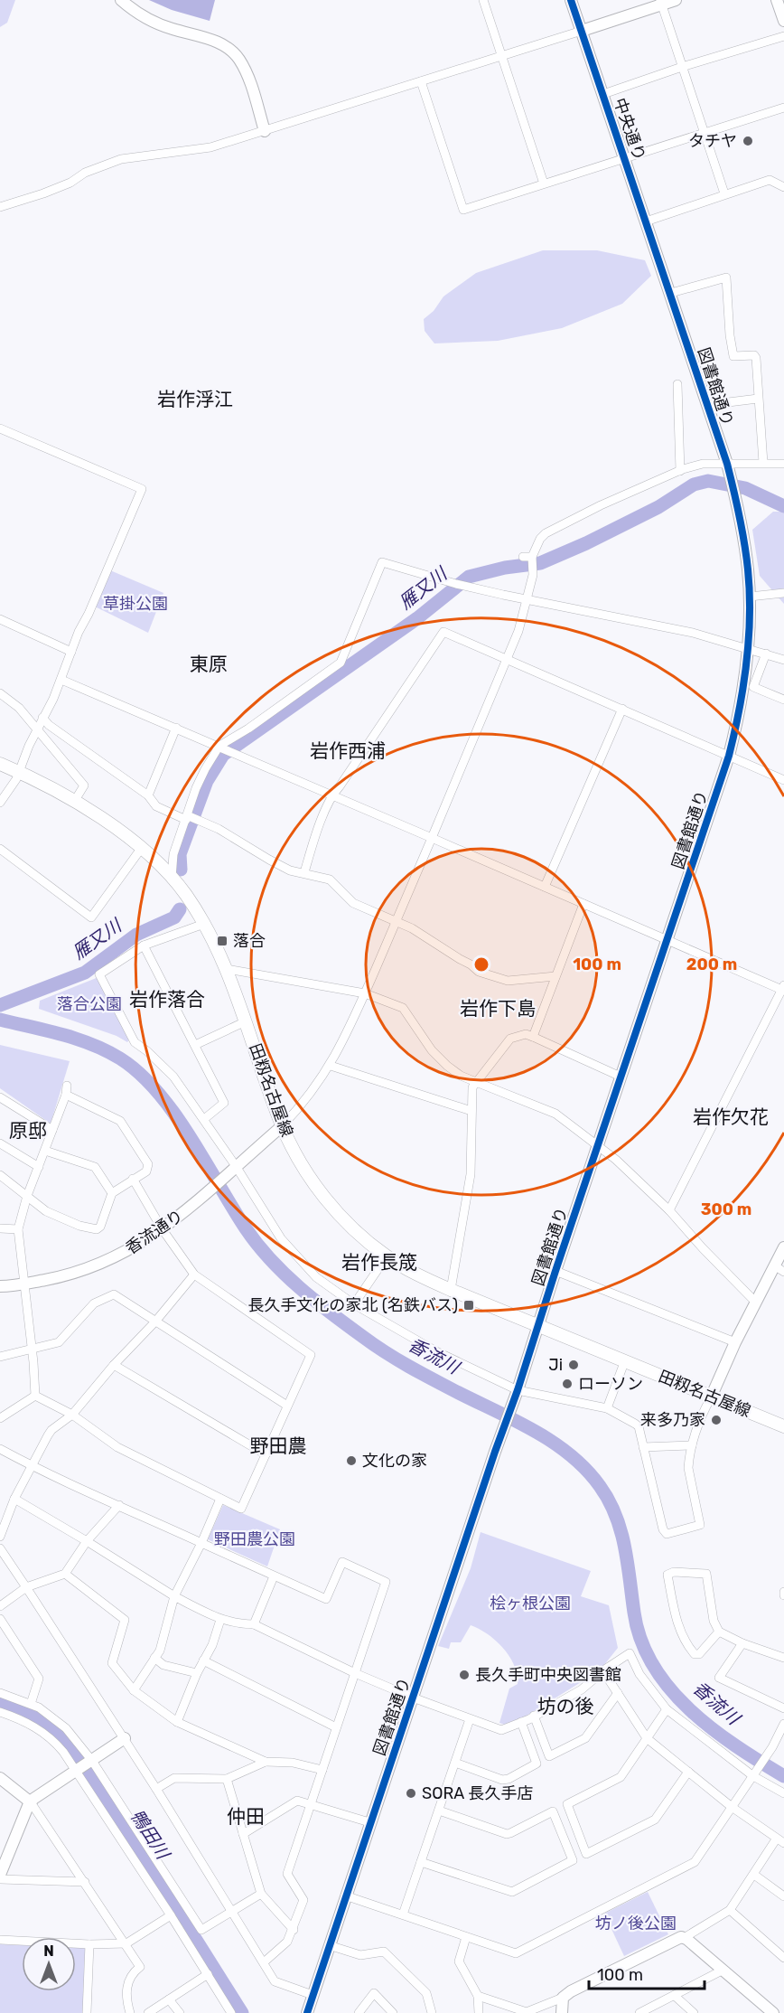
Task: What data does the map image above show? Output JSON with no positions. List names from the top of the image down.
{
  "streets": {
    "main road": ["田籾名古屋線"],
    "street": ["中央通り", "図書館通り", "香流通り"]
  },
  "crossings": [
    ["中央通り", "図書館通り"],
    ["図書館通り", "田籾名古屋線"],
    ["田籾名古屋線", "香流通り"]
  ],
  "districts": [
    "岩作浮江",
    "東原",
    "岩作西浦",
    "岩作落合",
    "岩作下島",
    "岩作欠花",
    "原邸",
    "岩作長筬",
    "野田農",
    "坊の後",
    "仲田"
  ],
  "water": ["雁又川", "香流川", "鴨田川"],
  "parks": [
    "草掛公園",
    "落合公園",
    "野田農公園",
    "桧ヶ根公園",
    "坊ノ後公園"
  ],
  "places": {
    "other": [
      "タチヤ",
      "Ji",
      "ローソン",
      "来多乃家",
      "文化の家",
      "長久手町中央図書館",
      "SORA 長久手店"
    ],
    "transit": ["落合", "長久手文化の家北 (名鉄バス)"]
  },
  "scale_bar": "100 m",
  "north": "top",
  "rings": ["100 m", "200 m", "300 m"]
}
